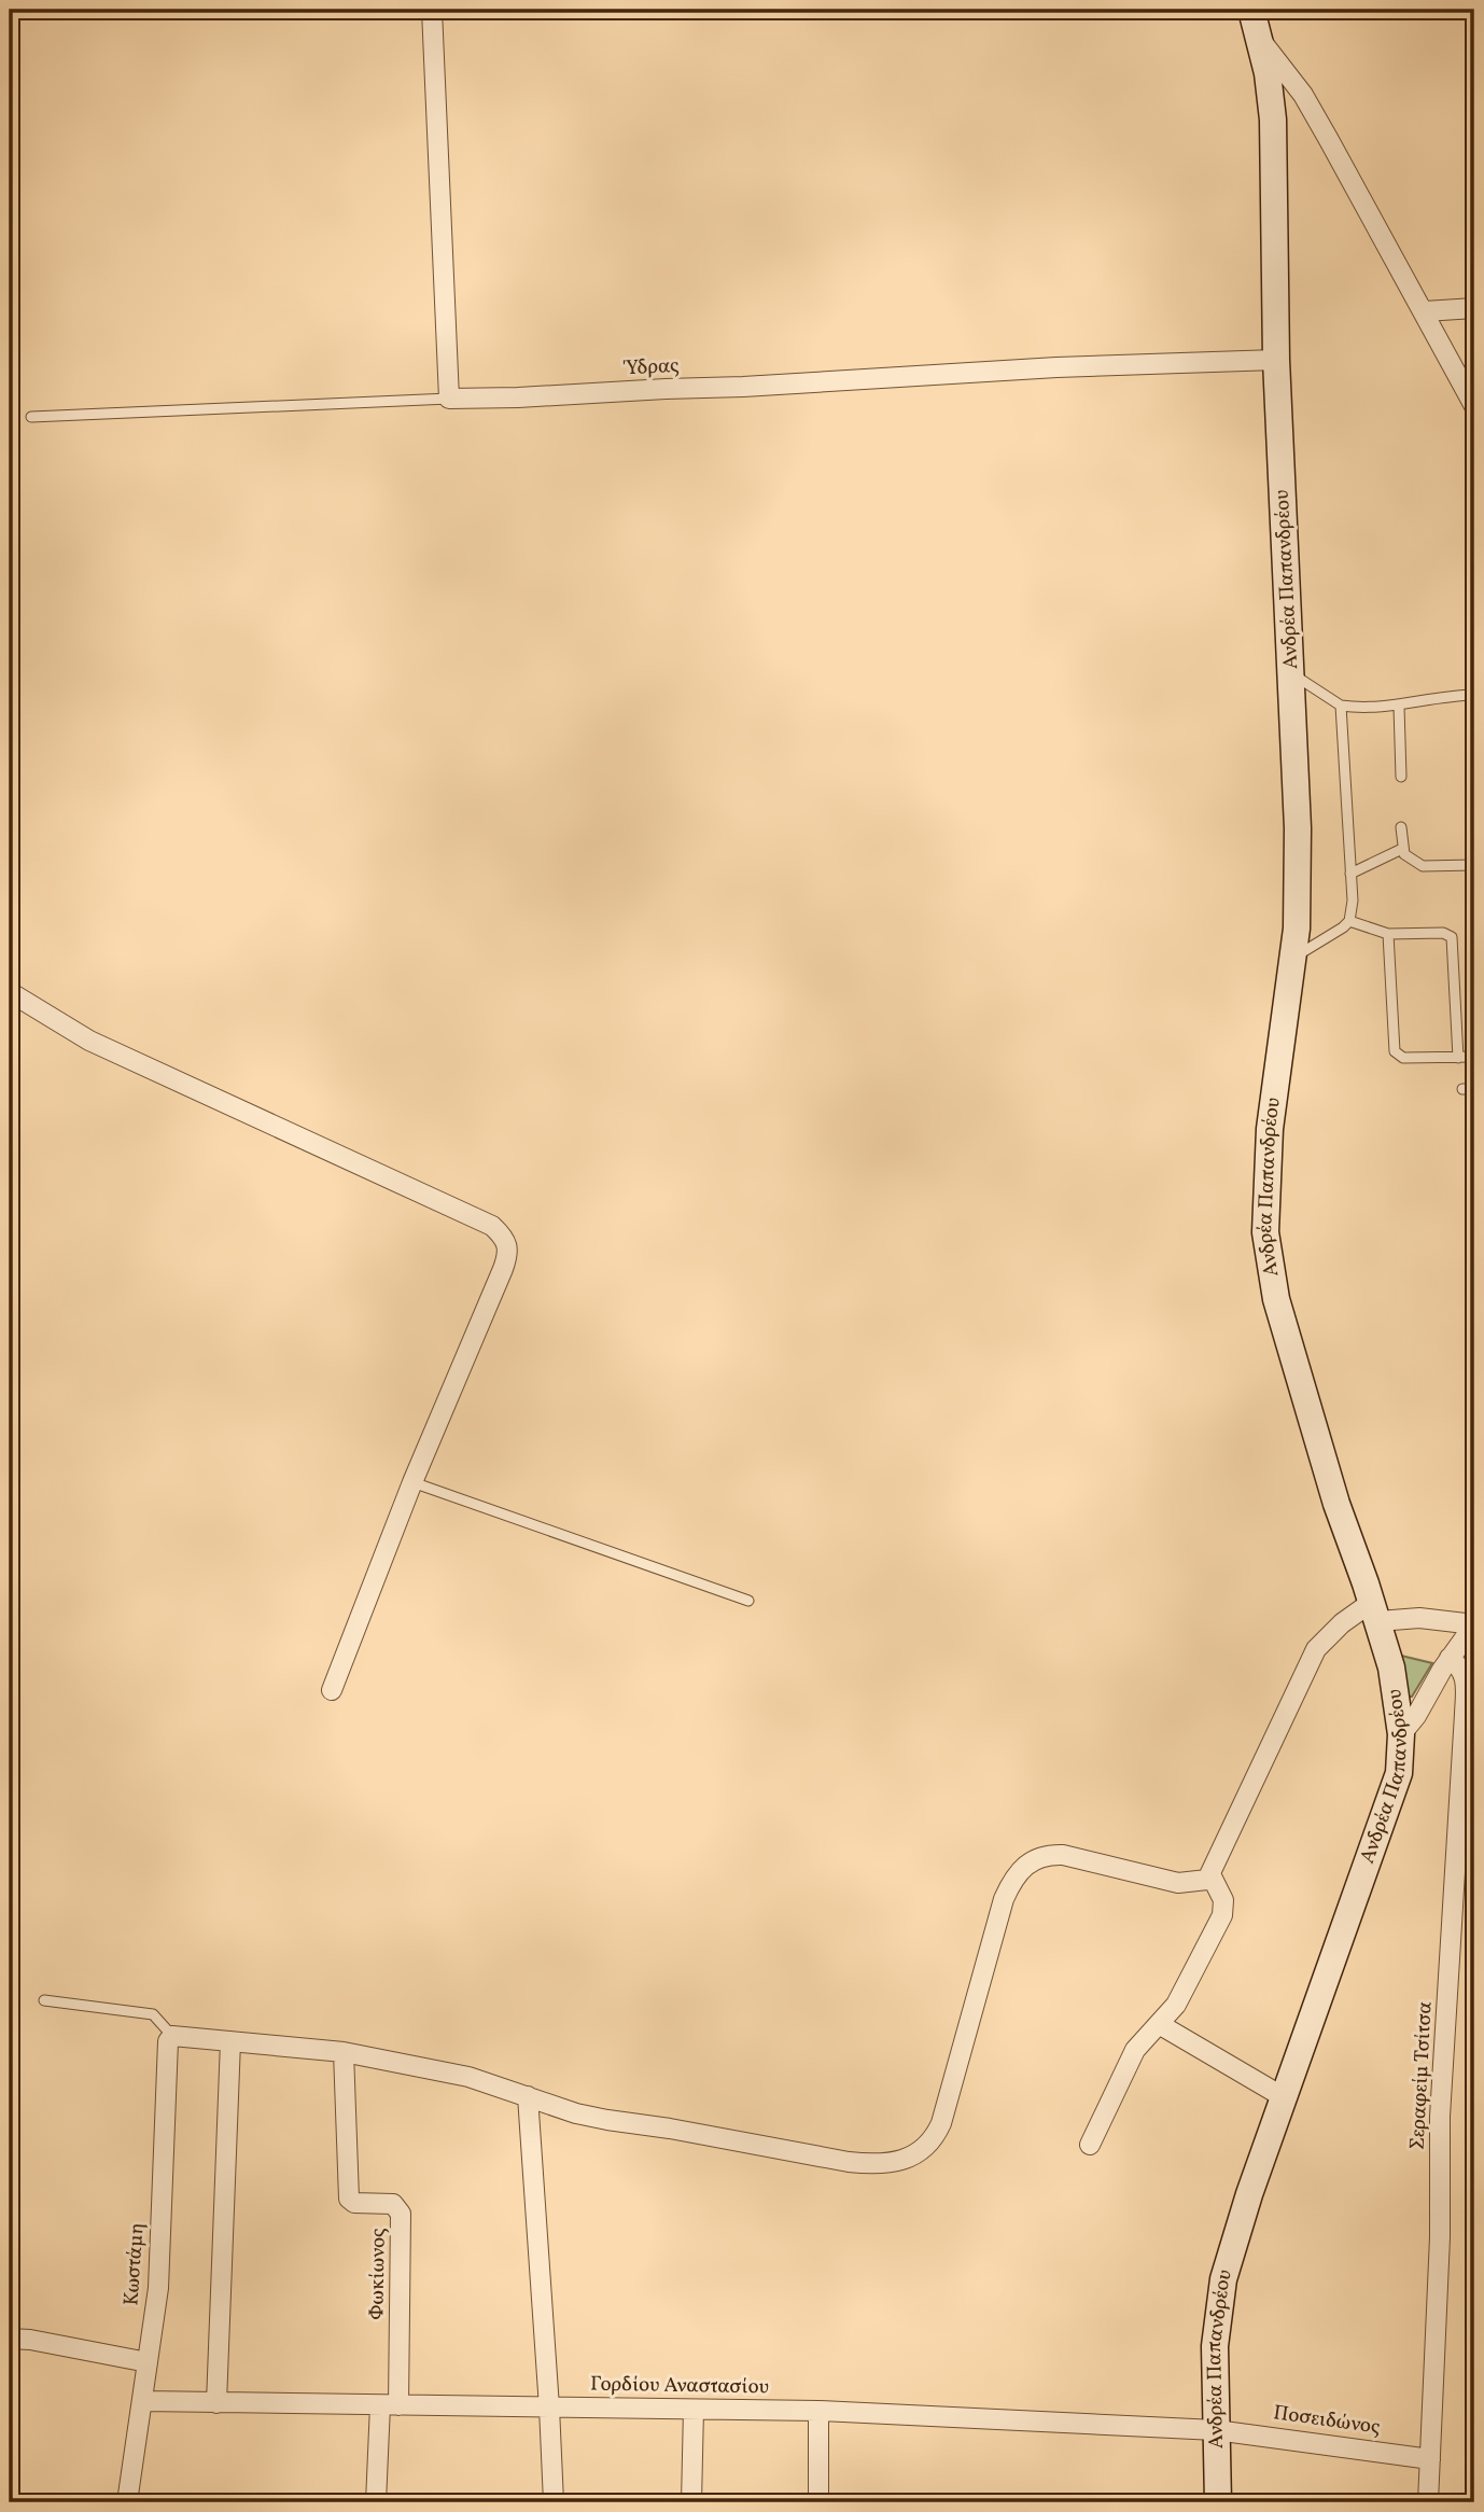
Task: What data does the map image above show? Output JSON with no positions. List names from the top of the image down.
{
  "streets": {
    "main road": ["Ανδρέα Παπανδρέου"],
    "street": [
      "Ύδρας",
      "Σεραφείμ Τσίτσα",
      "Κωστάμη",
      "Φωκίωνος",
      "Γορδίου Αναστασίου",
      "Ποσειδώνος"
    ]
  },
  "crossings": [
    ["Ύδρας", "Ανδρέα Παπανδρέου"],
    ["Ανδρέα Παπανδρέου", "Γορδίου Αναστασίου"],
    ["Ανδρέα Παπανδρέου", "Ποσειδώνος"],
    ["Σεραφείμ Τσίτσα", "Ποσειδώνος"],
    ["Κωστάμη", "Γορδίου Αναστασίου"],
    ["Φωκίωνος", "Γορδίου Αναστασίου"],
    ["Γορδίου Αναστασίου", "Ποσειδώνος"]
  ]
}
